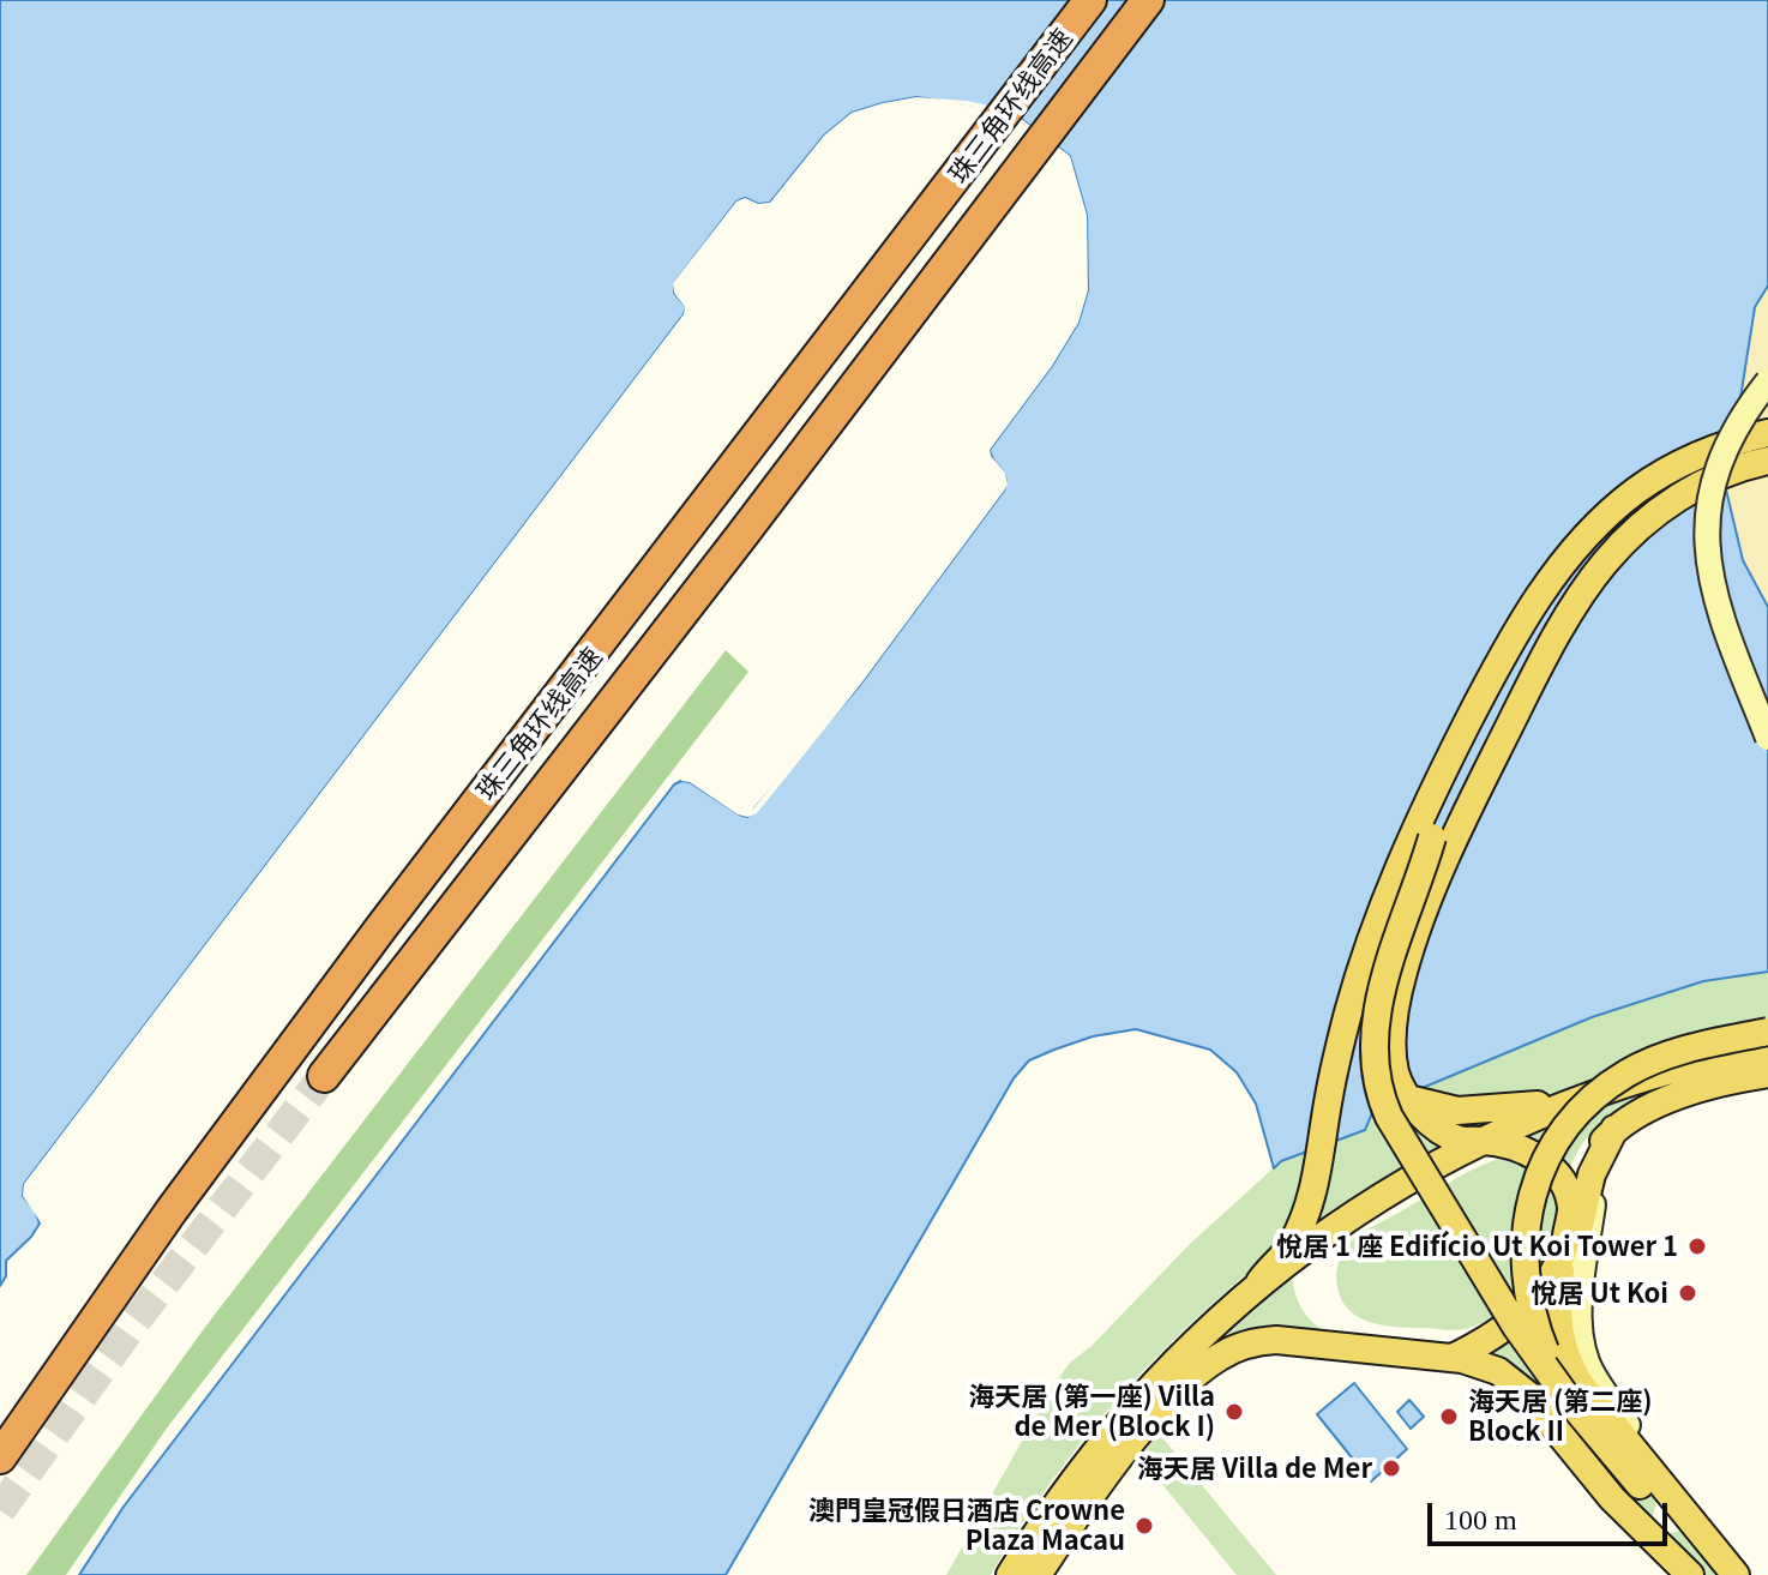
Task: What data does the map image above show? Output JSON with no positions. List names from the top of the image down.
{
  "streets": {
    "highway": ["珠三角环线高速"]
  },
  "places": [
    "悅居 1 座 Edifício Ut Koi Tower 1",
    "悅居 Ut Koi",
    "海天居 (第一座) Villa de Mer (Block I)",
    "海天居 (第二座) Block II",
    "海天居 Villa de Mer",
    "澳門皇冠假日酒店 Crowne Plaza Macau"
  ],
  "scale_bar": "100 m"
}
